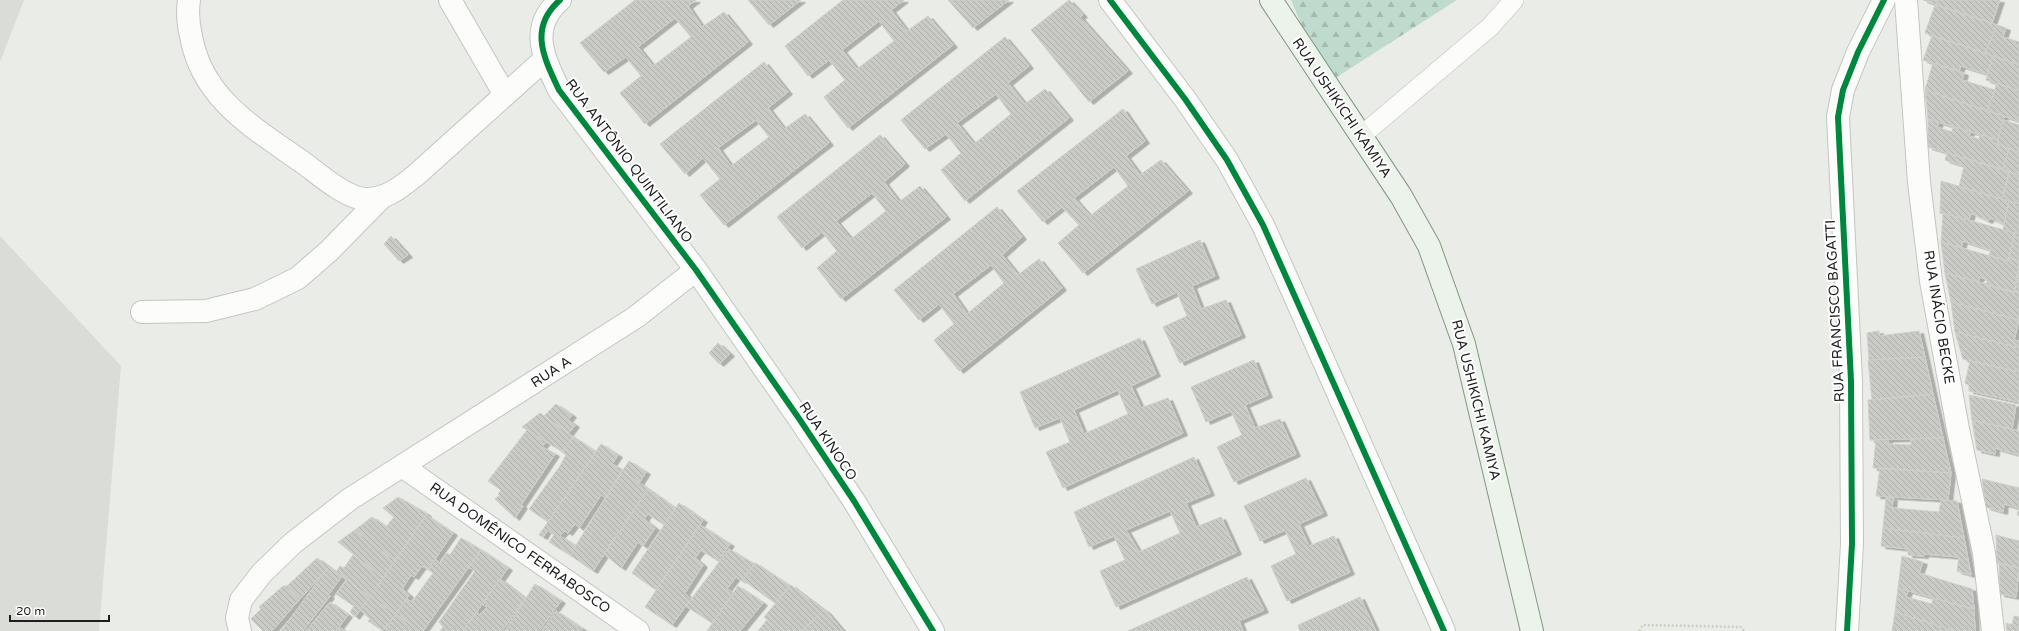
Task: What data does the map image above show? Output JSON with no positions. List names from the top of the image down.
{
  "streets": {
    "main road": ["RUA USHIKICHI KAMIYA"],
    "street": [
      "RUA ANTÔNIO QUINTILIANO",
      "RUA FRANCISCO BAGATTI",
      "RUA INÁCIO BECKE",
      "RUA A",
      "RUA KINOCO",
      "RUA DOMÊNICO FERRABOSCO"
    ]
  },
  "crossings": [
    ["RUA ANTÔNIO QUINTILIANO", "RUA A"],
    ["RUA ANTÔNIO QUINTILIANO", "RUA KINOCO"],
    ["RUA A", "RUA KINOCO"],
    ["RUA A", "RUA DOMÊNICO FERRABOSCO"]
  ],
  "scale_bar": "20 m"
}
